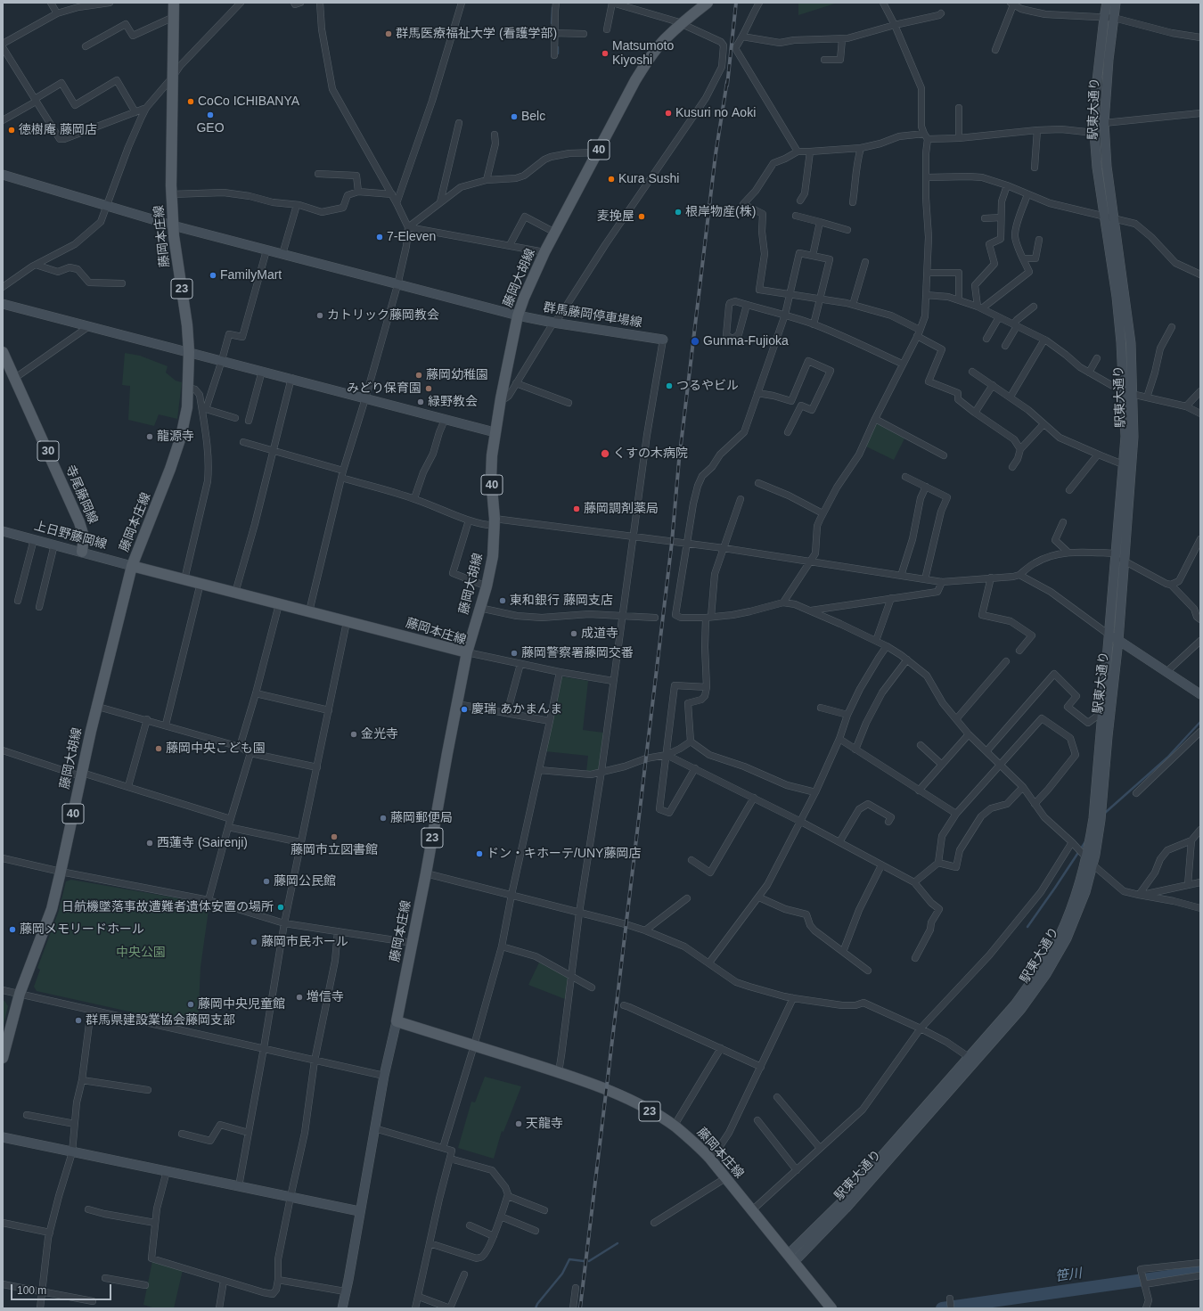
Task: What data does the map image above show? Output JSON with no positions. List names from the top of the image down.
{
  "streets": {
    "main road": [
      "40",
      "藤岡本庄線",
      "藤岡大胡線",
      "23",
      "30",
      "寺尾藤岡線"
    ],
    "street": ["駅東大通り", "群馬藤岡停車場線", "上日野藤岡線"]
  },
  "crossings": [
    ["駅東大通り", "藤岡本庄線"],
    ["藤岡本庄線", "藤岡大胡線"],
    ["藤岡本庄線", "群馬藤岡停車場線"],
    ["藤岡本庄線", "上日野藤岡線"],
    ["藤岡大胡線", "群馬藤岡停車場線"],
    ["藤岡大胡線", "上日野藤岡線"],
    ["寺尾藤岡線", "上日野藤岡線"]
  ],
  "water": ["笹川"],
  "parks": ["中央公園"],
  "places": [
    "群馬医療福祉大学 (看護学部)",
    "Matsumoto Kiyoshi",
    "CoCo ICHIBANYA",
    "Kusuri no Aoki",
    "GEO",
    "Belc",
    "徳樹庵 藤岡店",
    "Kura Sushi",
    "根岸物産(株)",
    "麦挽屋",
    "7-Eleven",
    "FamilyMart",
    "カトリック藤岡教会",
    "Gunma-Fujioka",
    "藤岡幼稚園",
    "つるやビル",
    "みどり保育園",
    "緑野教会",
    "龍源寺",
    "くすの木病院",
    "藤岡調剤薬局",
    "東和銀行 藤岡支店",
    "成道寺",
    "藤岡警察署藤岡交番",
    "慶瑞 あかまんま",
    "金光寺",
    "藤岡中央こども園",
    "藤岡郵便局",
    "藤岡市立図書館",
    "西蓮寺 (Sairenji)",
    "ドン・キホーテ/UNY藤岡店",
    "藤岡公民館",
    "日航機墜落事故遭難者遺体安置の場所",
    "藤岡メモリードホール",
    "藤岡市民ホール",
    "増信寺",
    "藤岡中央児童館",
    "群馬県建設業協会藤岡支部",
    "天龍寺"
  ],
  "scale_bar": "100 m"
}
